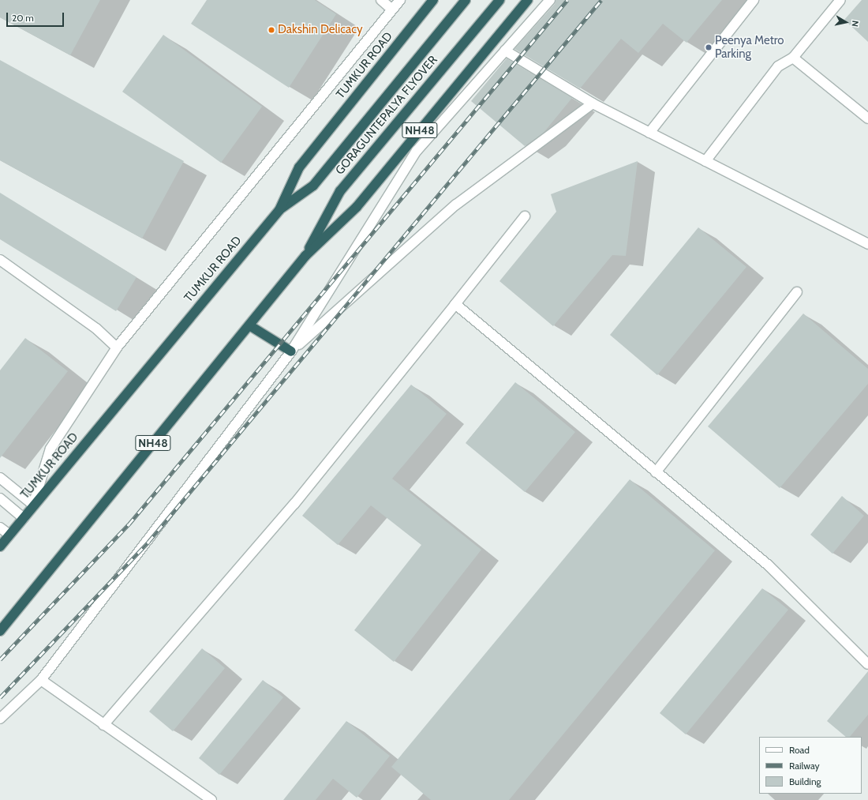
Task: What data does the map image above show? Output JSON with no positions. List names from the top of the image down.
{
  "streets": {
    "highway": ["TUMKUR ROAD", "GORAGUNTEPALYA FLYOVER", "NH48"]
  },
  "crossings": [
    ["TUMKUR ROAD", "GORAGUNTEPALYA FLYOVER"],
    ["GORAGUNTEPALYA FLYOVER", "NH48"]
  ],
  "places": ["Dakshin Delicacy", "Peenya Metro Parking"],
  "legend": ["Road", "Railway", "Building"],
  "scale_bar": "20 m",
  "north": "right"
}
